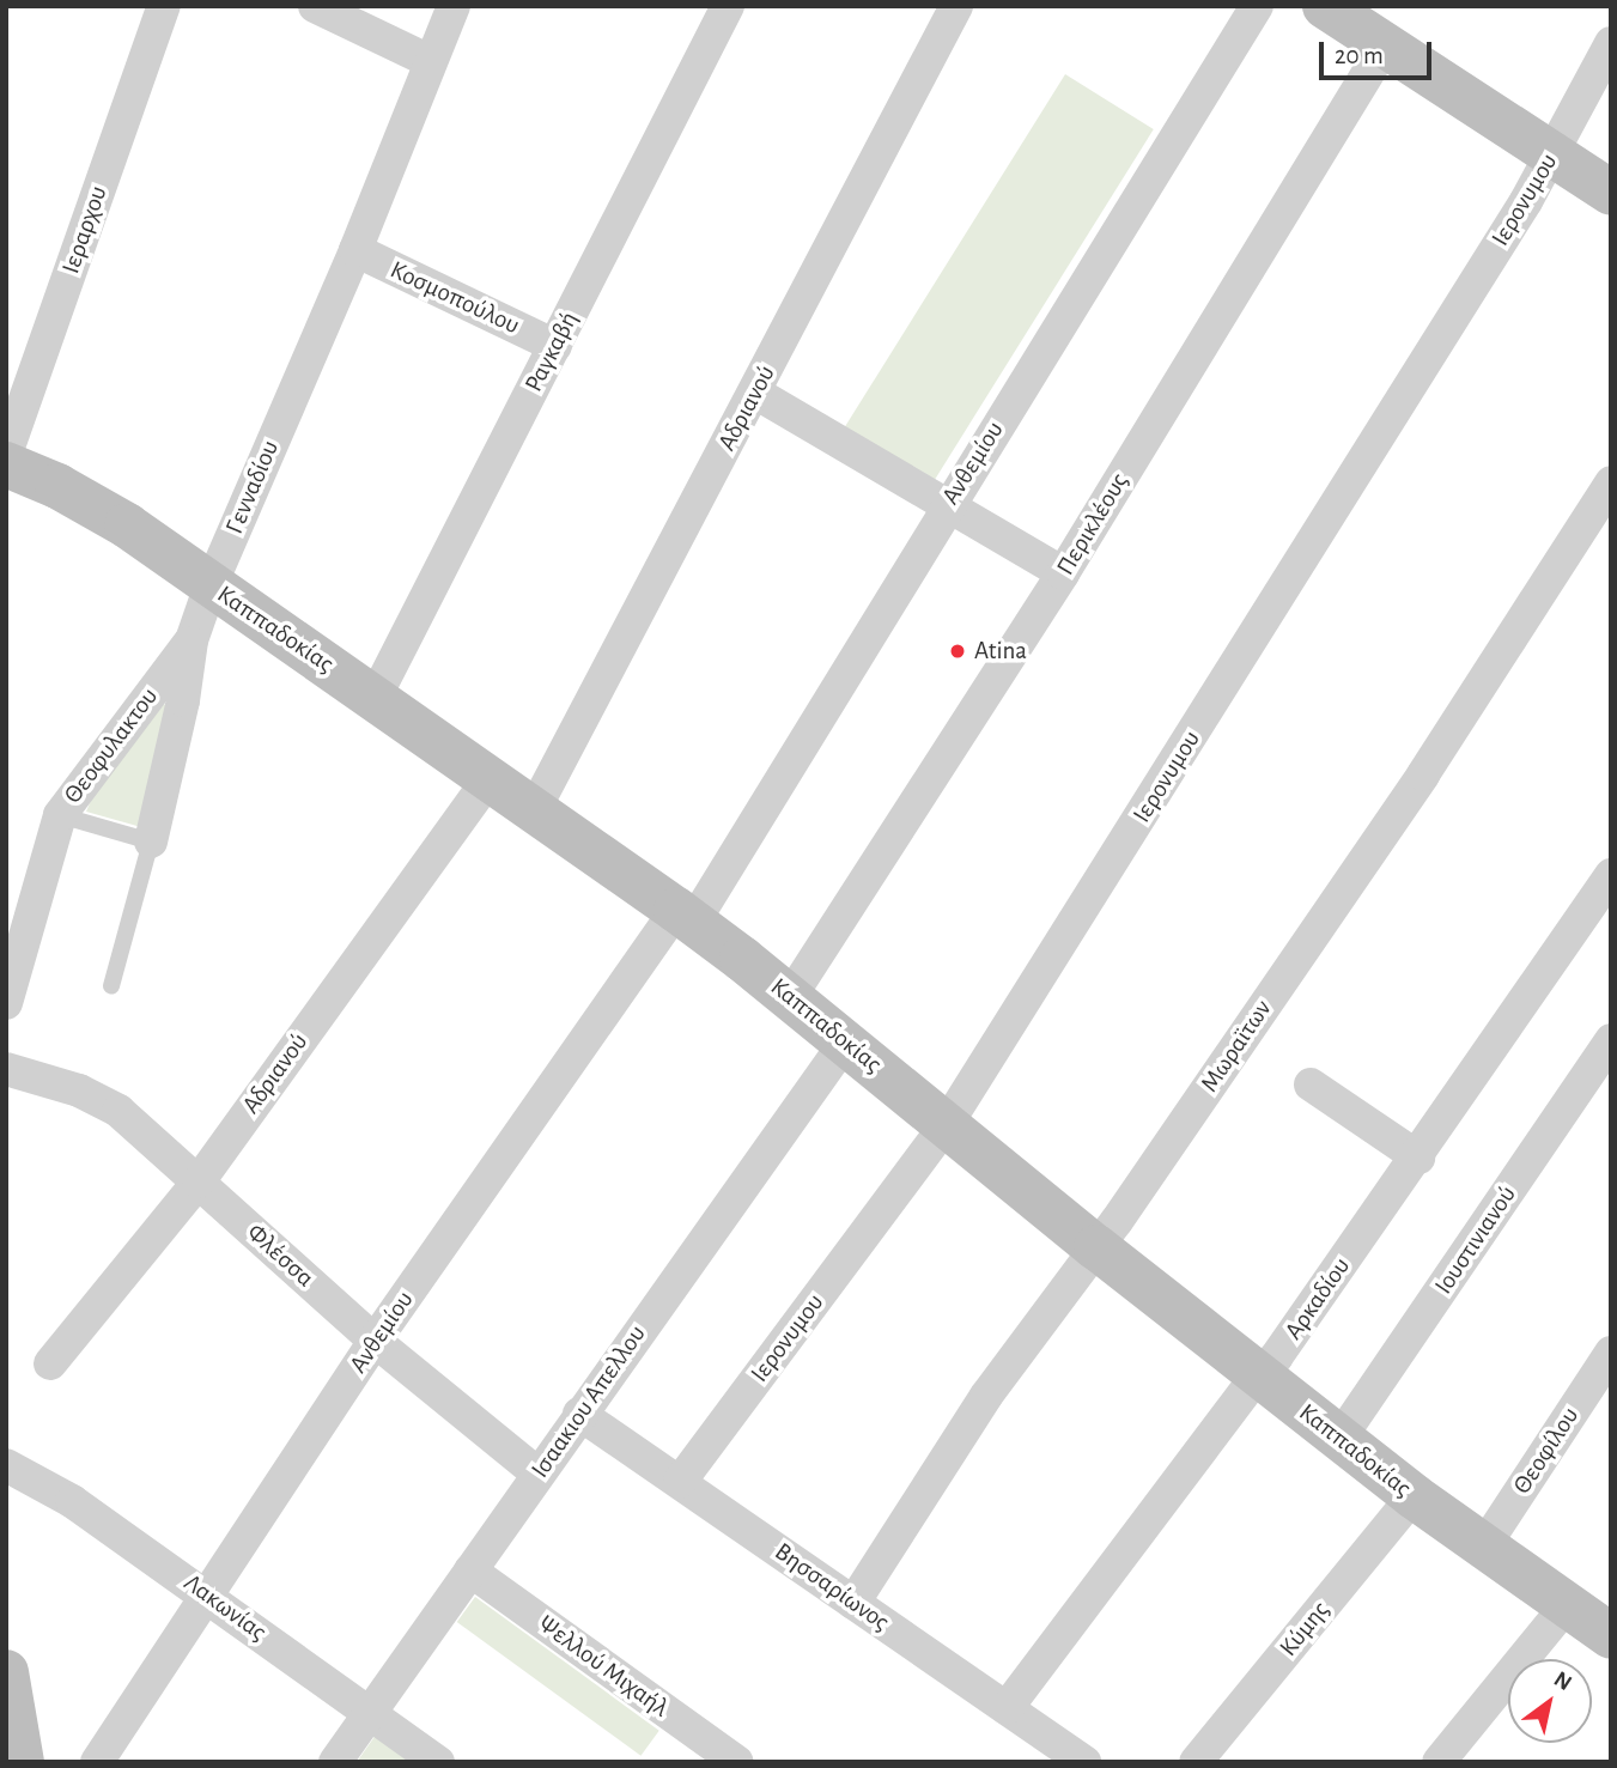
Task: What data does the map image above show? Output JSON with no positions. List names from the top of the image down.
{
  "streets": {
    "street": [
      "Ιερονυμου",
      "Ιεραρχου",
      "Κοσμοπούλου",
      "Ραγκαβή",
      "Αδριανού",
      "Ανθεμίου",
      "Γενναδίου",
      "Περικλέους",
      "Καππαδοκίας",
      "Θεοφυλακτου",
      "Μωραϊτων",
      "Ιουστινιανού",
      "Φλέσσα",
      "Αρκαδίου",
      "Ισαακιου Απελλου",
      "Θεοφίλου",
      "Βησσαρίωνος",
      "Λακωνίας",
      "Κύμης",
      "Ψελλού Μιχαήλ"
    ]
  },
  "crossings": [
    ["Ιερονυμου", "Καππαδοκίας"],
    ["Ιερονυμου", "Βησσαρίωνος"],
    ["Κοσμοπούλου", "Ραγκαβή"],
    ["Κοσμοπούλου", "Γενναδίου"],
    ["Ραγκαβή", "Καππαδοκίας"],
    ["Αδριανού", "Καππαδοκίας"],
    ["Αδριανού", "Φλέσσα"],
    ["Ανθεμίου", "Καππαδοκίας"],
    ["Ανθεμίου", "Φλέσσα"],
    ["Ανθεμίου", "Λακωνίας"],
    ["Γενναδίου", "Καππαδοκίας"],
    ["Γενναδίου", "Θεοφυλακτου"],
    ["Περικλέους", "Καππαδοκίας"],
    ["Καππαδοκίας", "Μωραϊτων"],
    ["Καππαδοκίας", "Ιουστινιανού"],
    ["Καππαδοκίας", "Αρκαδίου"],
    ["Καππαδοκίας", "Ισαακιου Απελλου"],
    ["Καππαδοκίας", "Θεοφίλου"],
    ["Καππαδοκίας", "Κύμης"],
    ["Μωραϊτων", "Βησσαρίωνος"],
    ["Φλέσσα", "Ισαακιου Απελλου"],
    ["Αρκαδίου", "Βησσαρίωνος"],
    ["Ισαακιου Απελλου", "Βησσαρίωνος"],
    ["Ισαακιου Απελλου", "Λακωνίας"],
    ["Ισαακιου Απελλου", "Ψελλού Μιχαήλ"]
  ],
  "places": ["Atina"],
  "scale_bar": "20 m",
  "north": "top right"
}
